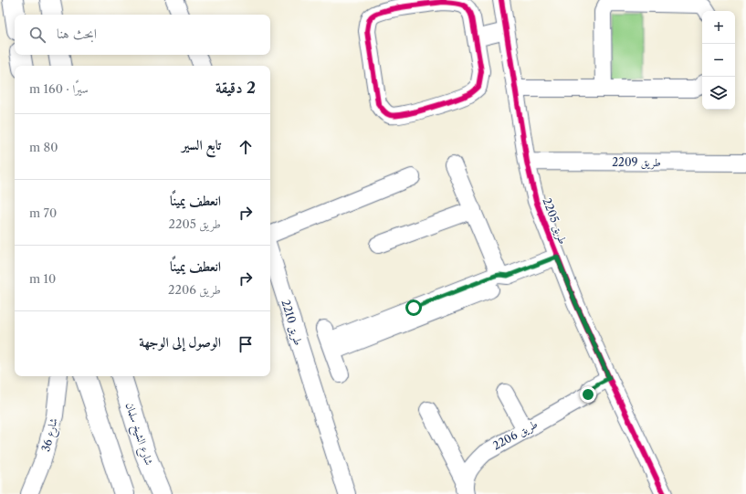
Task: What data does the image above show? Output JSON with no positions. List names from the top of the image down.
{
  "streets": {
    "main road": ["شارع الشيخ سلمان"],
    "street": [
      "طريق 2209",
      "طريق 2205",
      "طريق 2210",
      "شارع 36",
      "طريق 2206"
    ]
  },
  "crossings": [
    ["طريق 2209", "طريق 2205"],
    ["طريق 2205", "طريق 2206"]
  ],
  "page": {
    "map_buttons": ["+", "−"],
    "search": "ابحث هنا",
    "heading": ["2 دقيقة", "سيرًا · 160 m"],
    "list": [
      ["تابع السير", "80 m"],
      ["انعطف يمينًا", "طريق 2205", "70 m"],
      ["انعطف يمينًا", "طريق 2206", "10 m"],
      "الوصول إلى الوجهة"
    ]
  }
}
